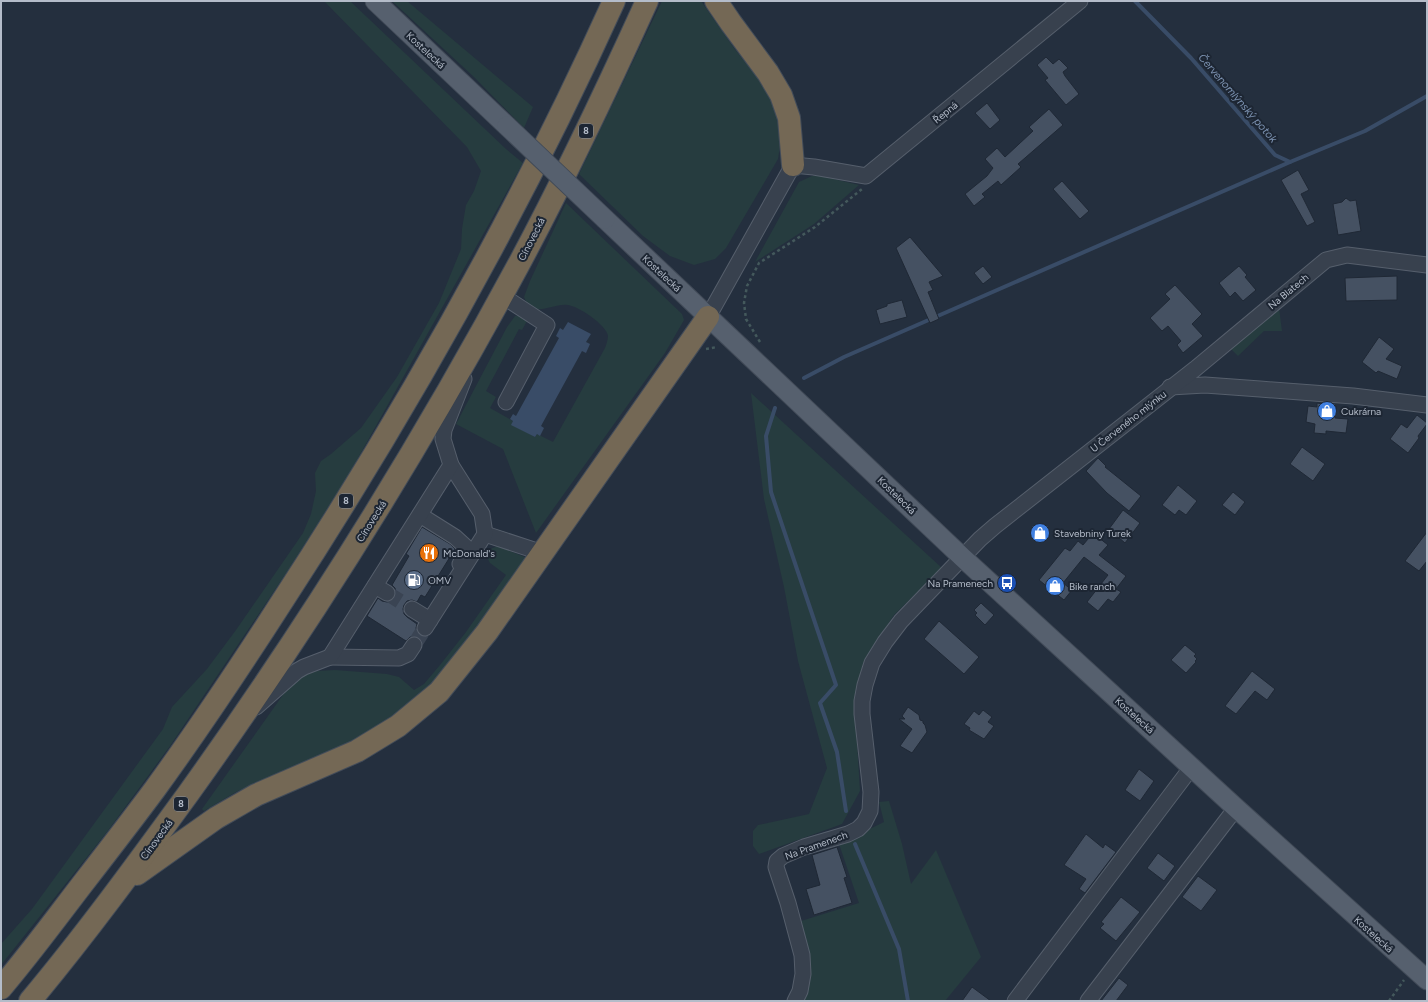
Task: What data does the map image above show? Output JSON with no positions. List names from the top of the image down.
{
  "streets": {
    "highway": ["8", "Cínovecká"],
    "main road": ["Kostelecká"],
    "street": [
      "Řepná",
      "Na Blatech",
      "U Červeného mlýnku",
      "Na Pramenech"
    ]
  },
  "crossings": [
    ["Kostelecká", "U Červeného mlýnku"],
    ["Kostelecká", "Na Pramenech"],
    ["Na Blatech", "U Červeného mlýnku"],
    ["U Červeného mlýnku", "Na Pramenech"]
  ],
  "water": ["Červenomlýnský potok"],
  "places": {
    "shop": ["Cukrárna", "Stavebniny Turek", "Bike ranch"],
    "restaurant": ["McDonald's"],
    "fuel station": ["OMV"],
    "bus stop": ["Na Pramenech"]
  }
}
